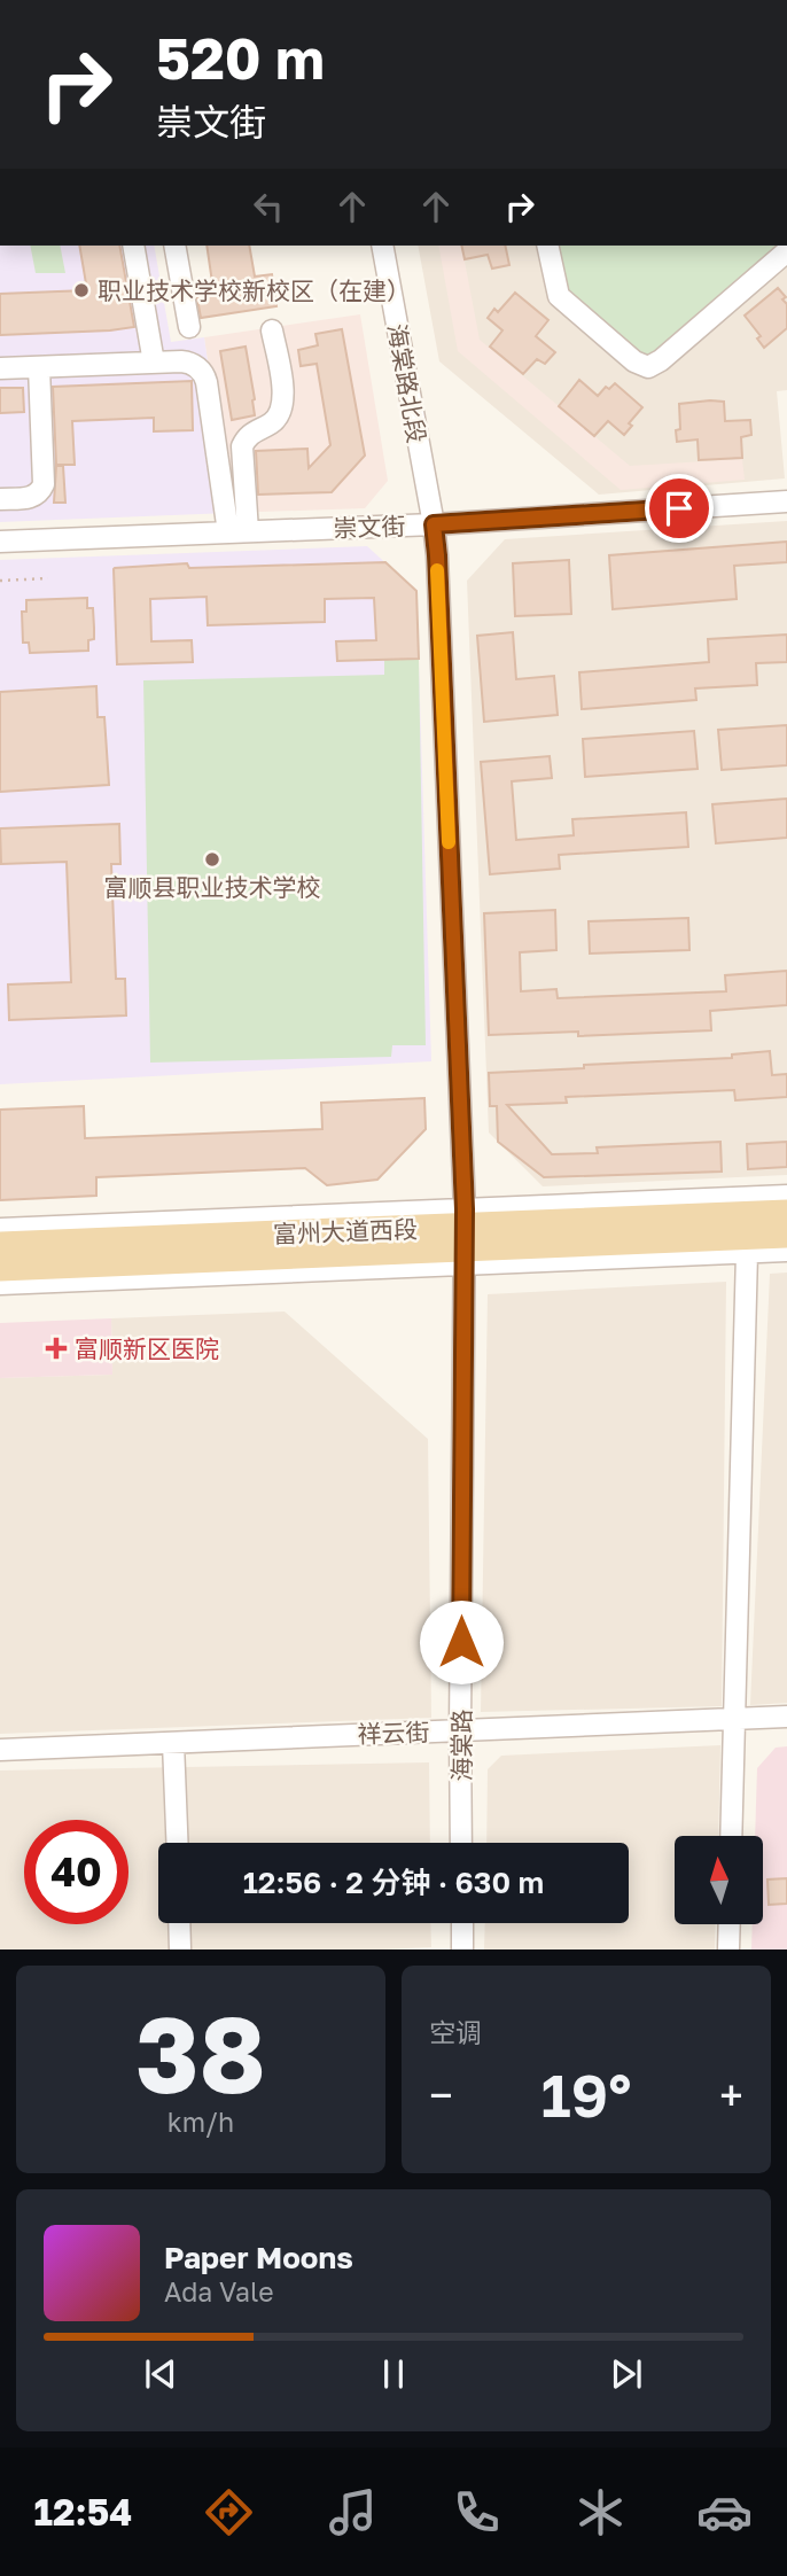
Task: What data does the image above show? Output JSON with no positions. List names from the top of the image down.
{
  "streets": {
    "main road": ["富州大道西段"],
    "street": [
      "海棠路北段",
      "崇文街",
      "祥云街",
      "海棠路"
    ]
  },
  "crossings": [
    ["海棠路北段", "崇文街"],
    ["海棠路北段", "海棠路"],
    ["崇文街", "海棠路"],
    ["富州大道西段", "海棠路"],
    ["祥云街", "海棠路"]
  ],
  "places": {
    "other": ["职业技术学校新校区（在建）", "富顺县职业技术学校"],
    "health": ["富顺新区医院"]
  },
  "north": "top",
  "page": {
    "turn": ["520 m", "崇文街"],
    "limit": "40",
    "trip": "12:56 · 2 分钟 · 630 m",
    "tile": [
      ["38", "km/h"],
      "空调"
    ],
    "heat": ["−", "19°", "+"],
    "song": ["Paper Moons", "Ada Vale"],
    "tabs": "12:54"
  }
}
